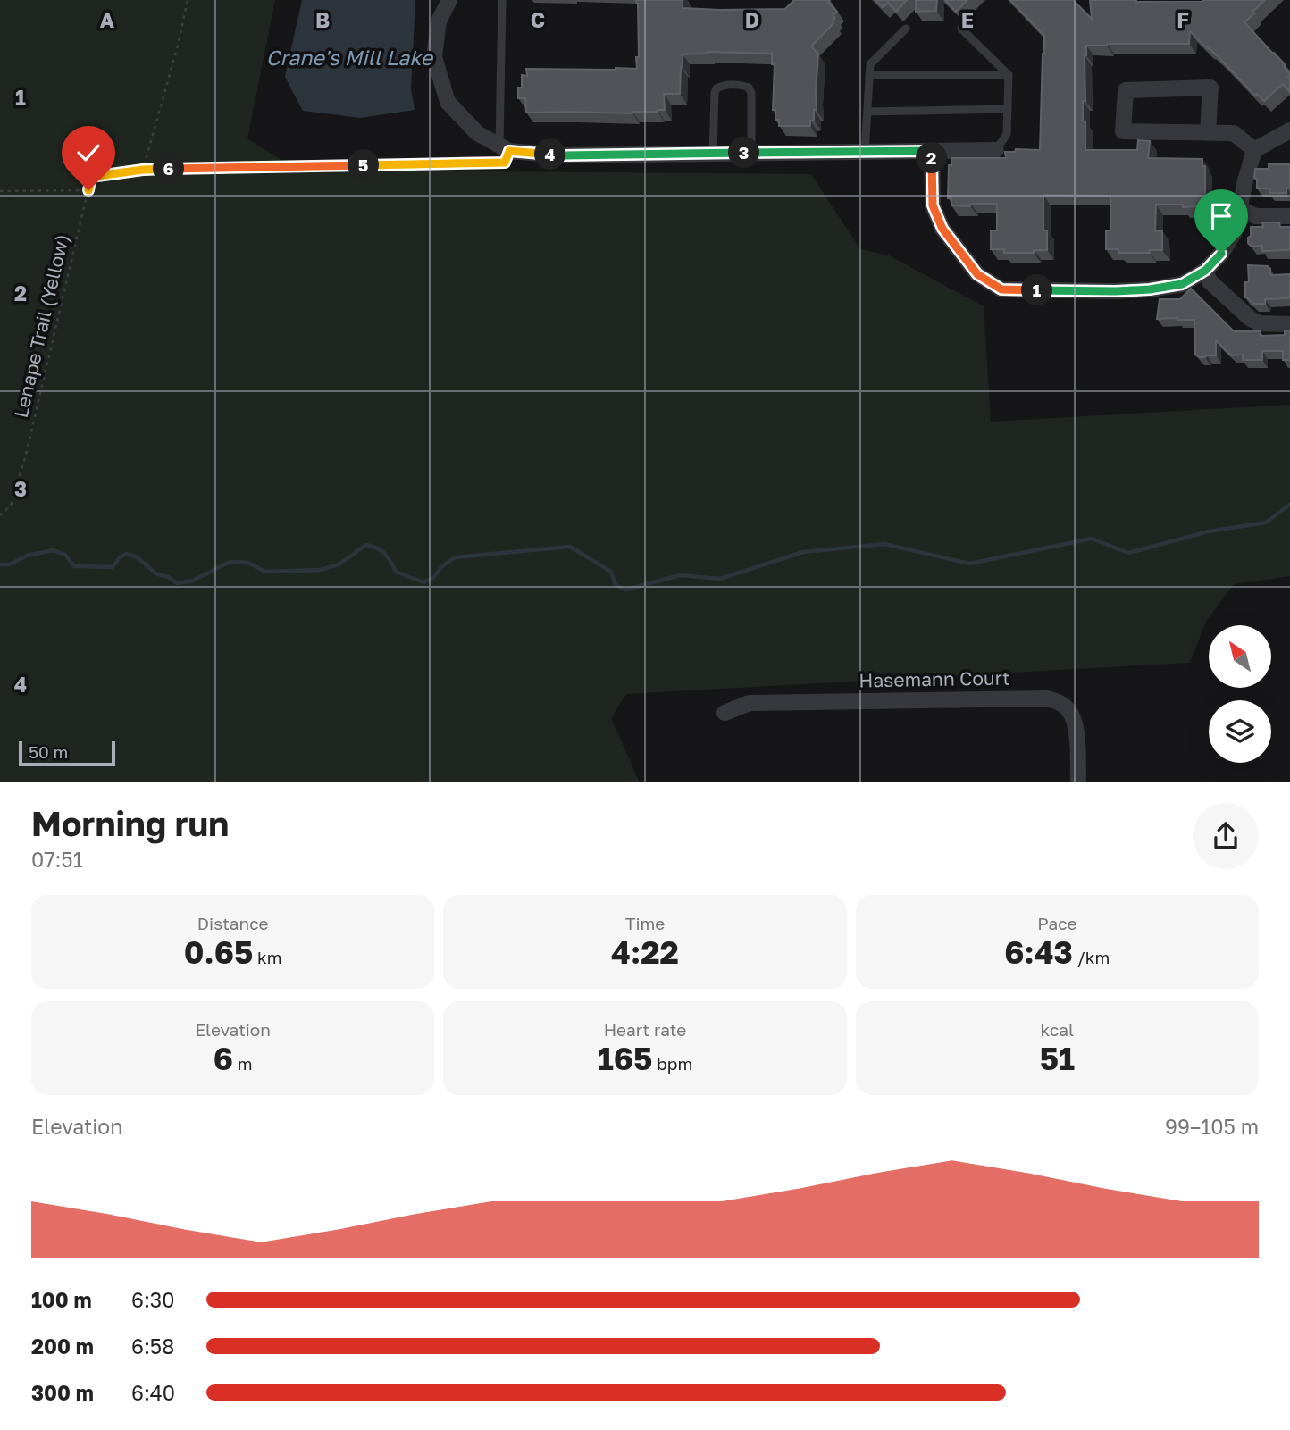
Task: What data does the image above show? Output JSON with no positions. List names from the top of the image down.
{
  "streets": {
    "street": ["Hasemann Court"],
    "path": ["Lenape Trail (Yellow)"]
  },
  "water": ["Crane's Mill Lake"],
  "scale_bar": "50 m",
  "north": "top left",
  "page": {
    "pins": [
      "3",
      "4",
      "2",
      "5",
      "6",
      "1"
    ],
    "scale": "50 m",
    "heading": ["Morning run", "07:51"],
    "stats": [
      ["Distance", "0.65 km"],
      ["Time", "4:22"],
      ["Pace", "6:43 /km"],
      ["Elevation", "6 m"],
      ["Heart rate", "165 bpm"],
      ["kcal", "51"]
    ],
    "chart": ["Elevation", "99–105 m"],
    "list": [
      {
        "name": "100 m",
        "note": "6:30"
      },
      {
        "name": "200 m",
        "note": "6:58"
      },
      {
        "name": "300 m",
        "note": "6:40"
      }
    ]
  },
  "grid": {
    "columns": [
      "A",
      "B",
      "C",
      "D",
      "E",
      "F"
    ],
    "rows": [
      "1",
      "2",
      "3",
      "4"
    ]
  }
}
